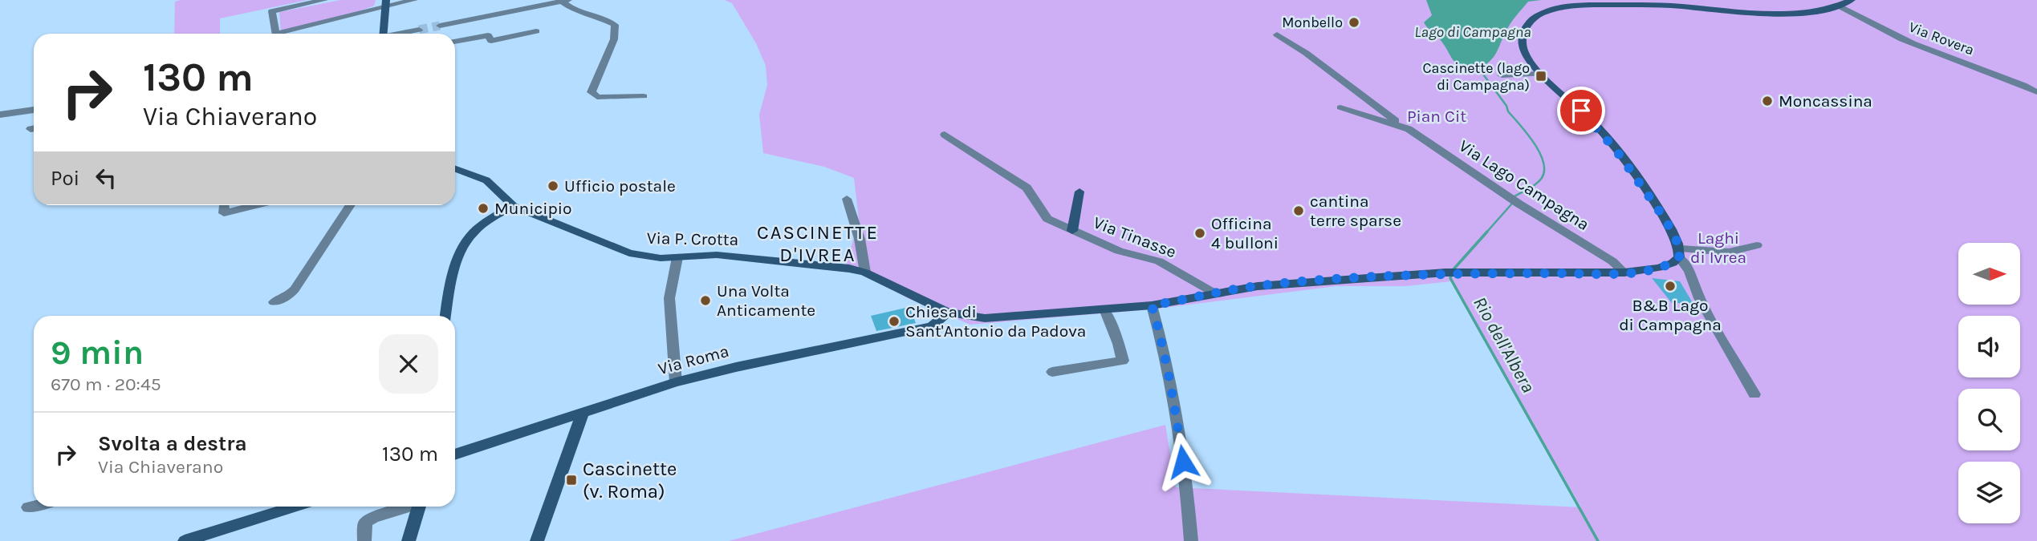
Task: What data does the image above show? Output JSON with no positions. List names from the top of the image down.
{
  "streets": {
    "street": [
      "Via Rovera",
      "Via Lago Campagna",
      "Via Tinasse",
      "Via P. Crotta",
      "Via Roma"
    ]
  },
  "crossings": [
    ["Via Lago Campagna", "Via P. Crotta"],
    ["Via Tinasse", "Via P. Crotta"],
    ["Via P. Crotta", "Via Roma"]
  ],
  "districts": ["CASCINETTE D'IVREA"],
  "water": ["Lago di Campagna", "Rio dell'Albera"],
  "parks": ["Pian Cit", "Laghi di Ivrea"],
  "places": {
    "other": [
      "Monbello",
      "Moncassina",
      "Ufficio postale",
      "Municipio",
      "cantina terre sparse",
      "Officina 4 bulloni",
      "B&B Lago di Campagna",
      "Una Volta Anticamente",
      "Chiesa di Sant'Antonio da Padova"
    ],
    "transit": ["Cascinette (lago di Campagna)", "Cascinette (v. Roma)"]
  },
  "north": "right",
  "page": {
    "turn": ["130 m", "Via Chiaverano"],
    "then": "Poi",
    "heading": ["9 min", "670 m · 20:45"],
    "list": [
      {
        "name": "Svolta a destra",
        "note": "Via Chiaverano",
        "value": "130 m"
      }
    ]
  }
}
